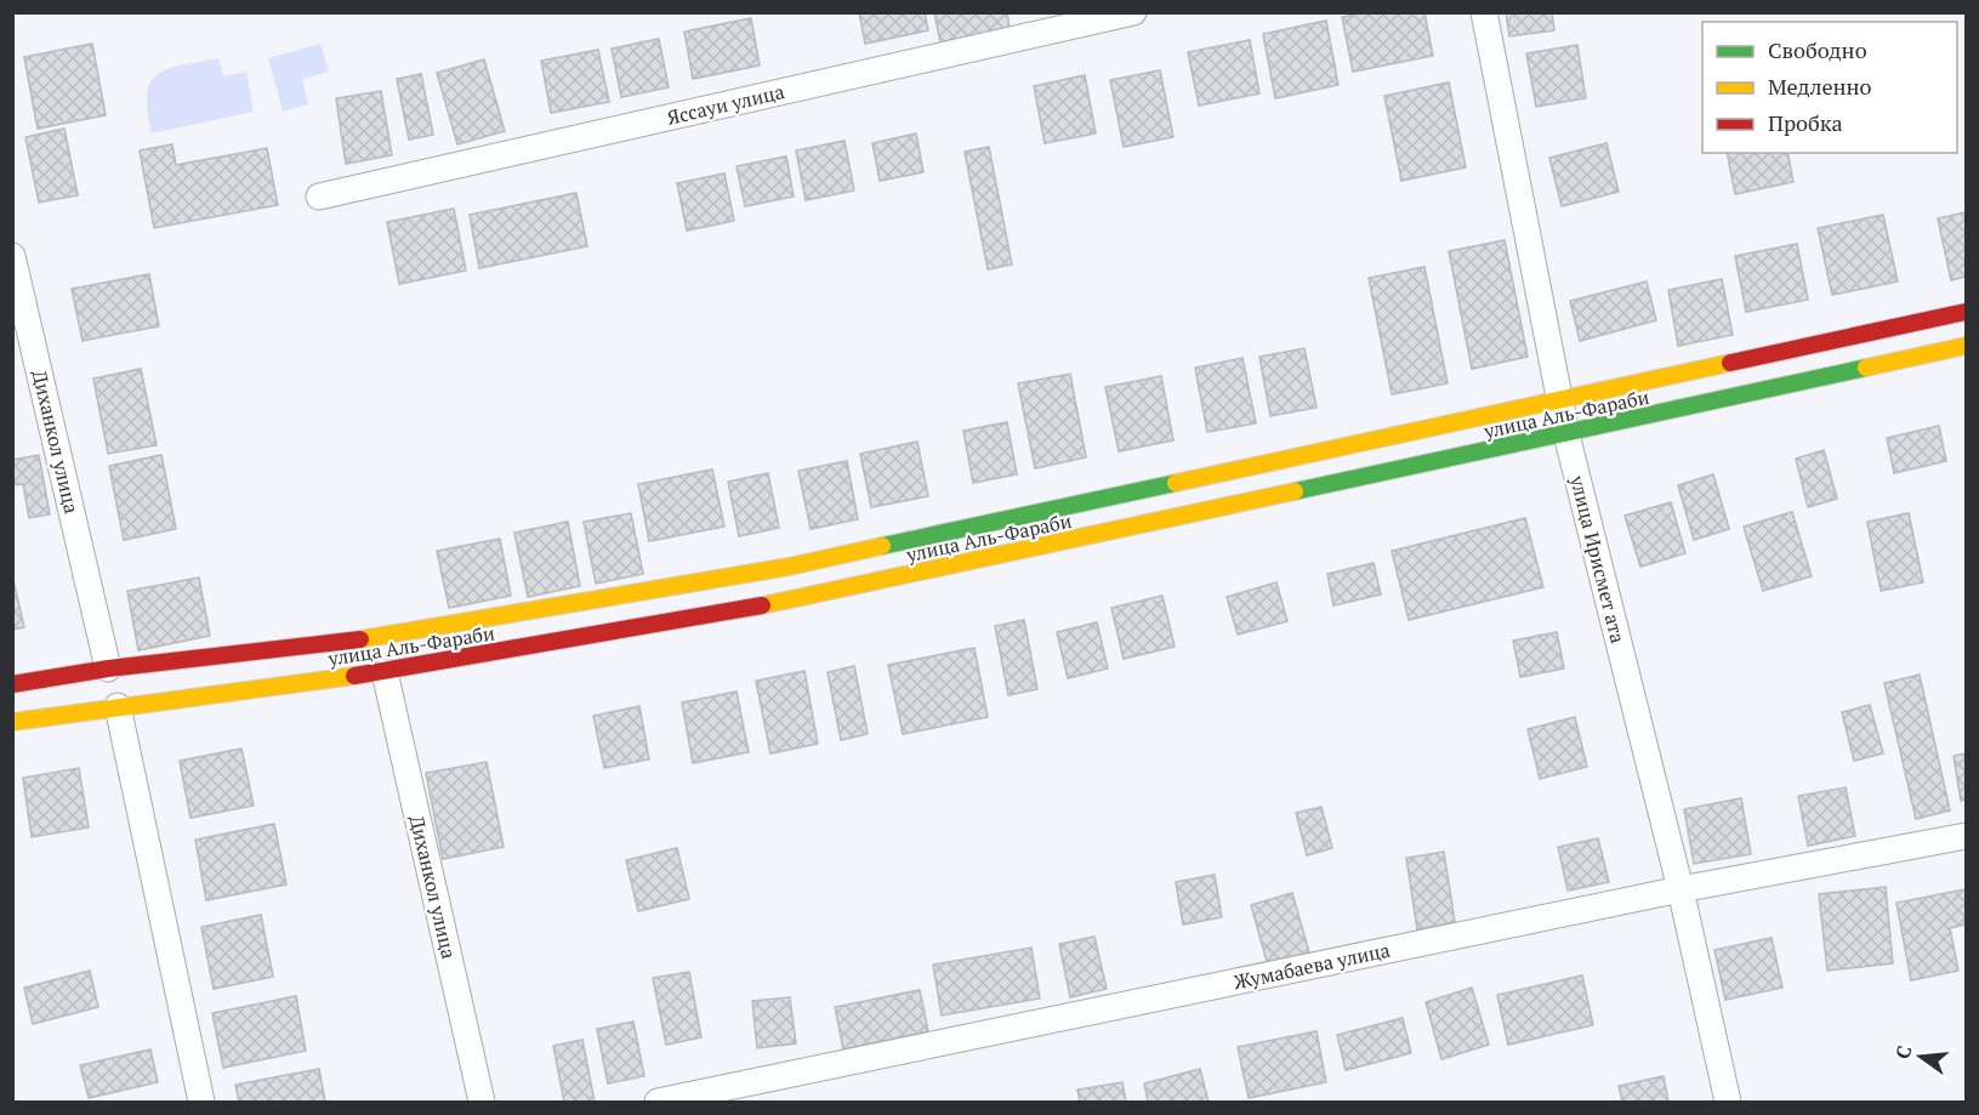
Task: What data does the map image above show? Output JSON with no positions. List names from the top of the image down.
{
  "streets": {
    "main road": ["улица Аль-Фараби"],
    "street": [
      "Яссауи улица",
      "Диханкол улица",
      "улица Ирисмет ата",
      "Жумабаева улица"
    ]
  },
  "crossings": [
    ["улица Аль-Фараби", "Диханкол улица"],
    ["улица Аль-Фараби", "улица Ирисмет ата"],
    ["улица Ирисмет ата", "Жумабаева улица"]
  ],
  "legend": ["Свободно", "Медленно", "Пробка"],
  "north": "left"
}
